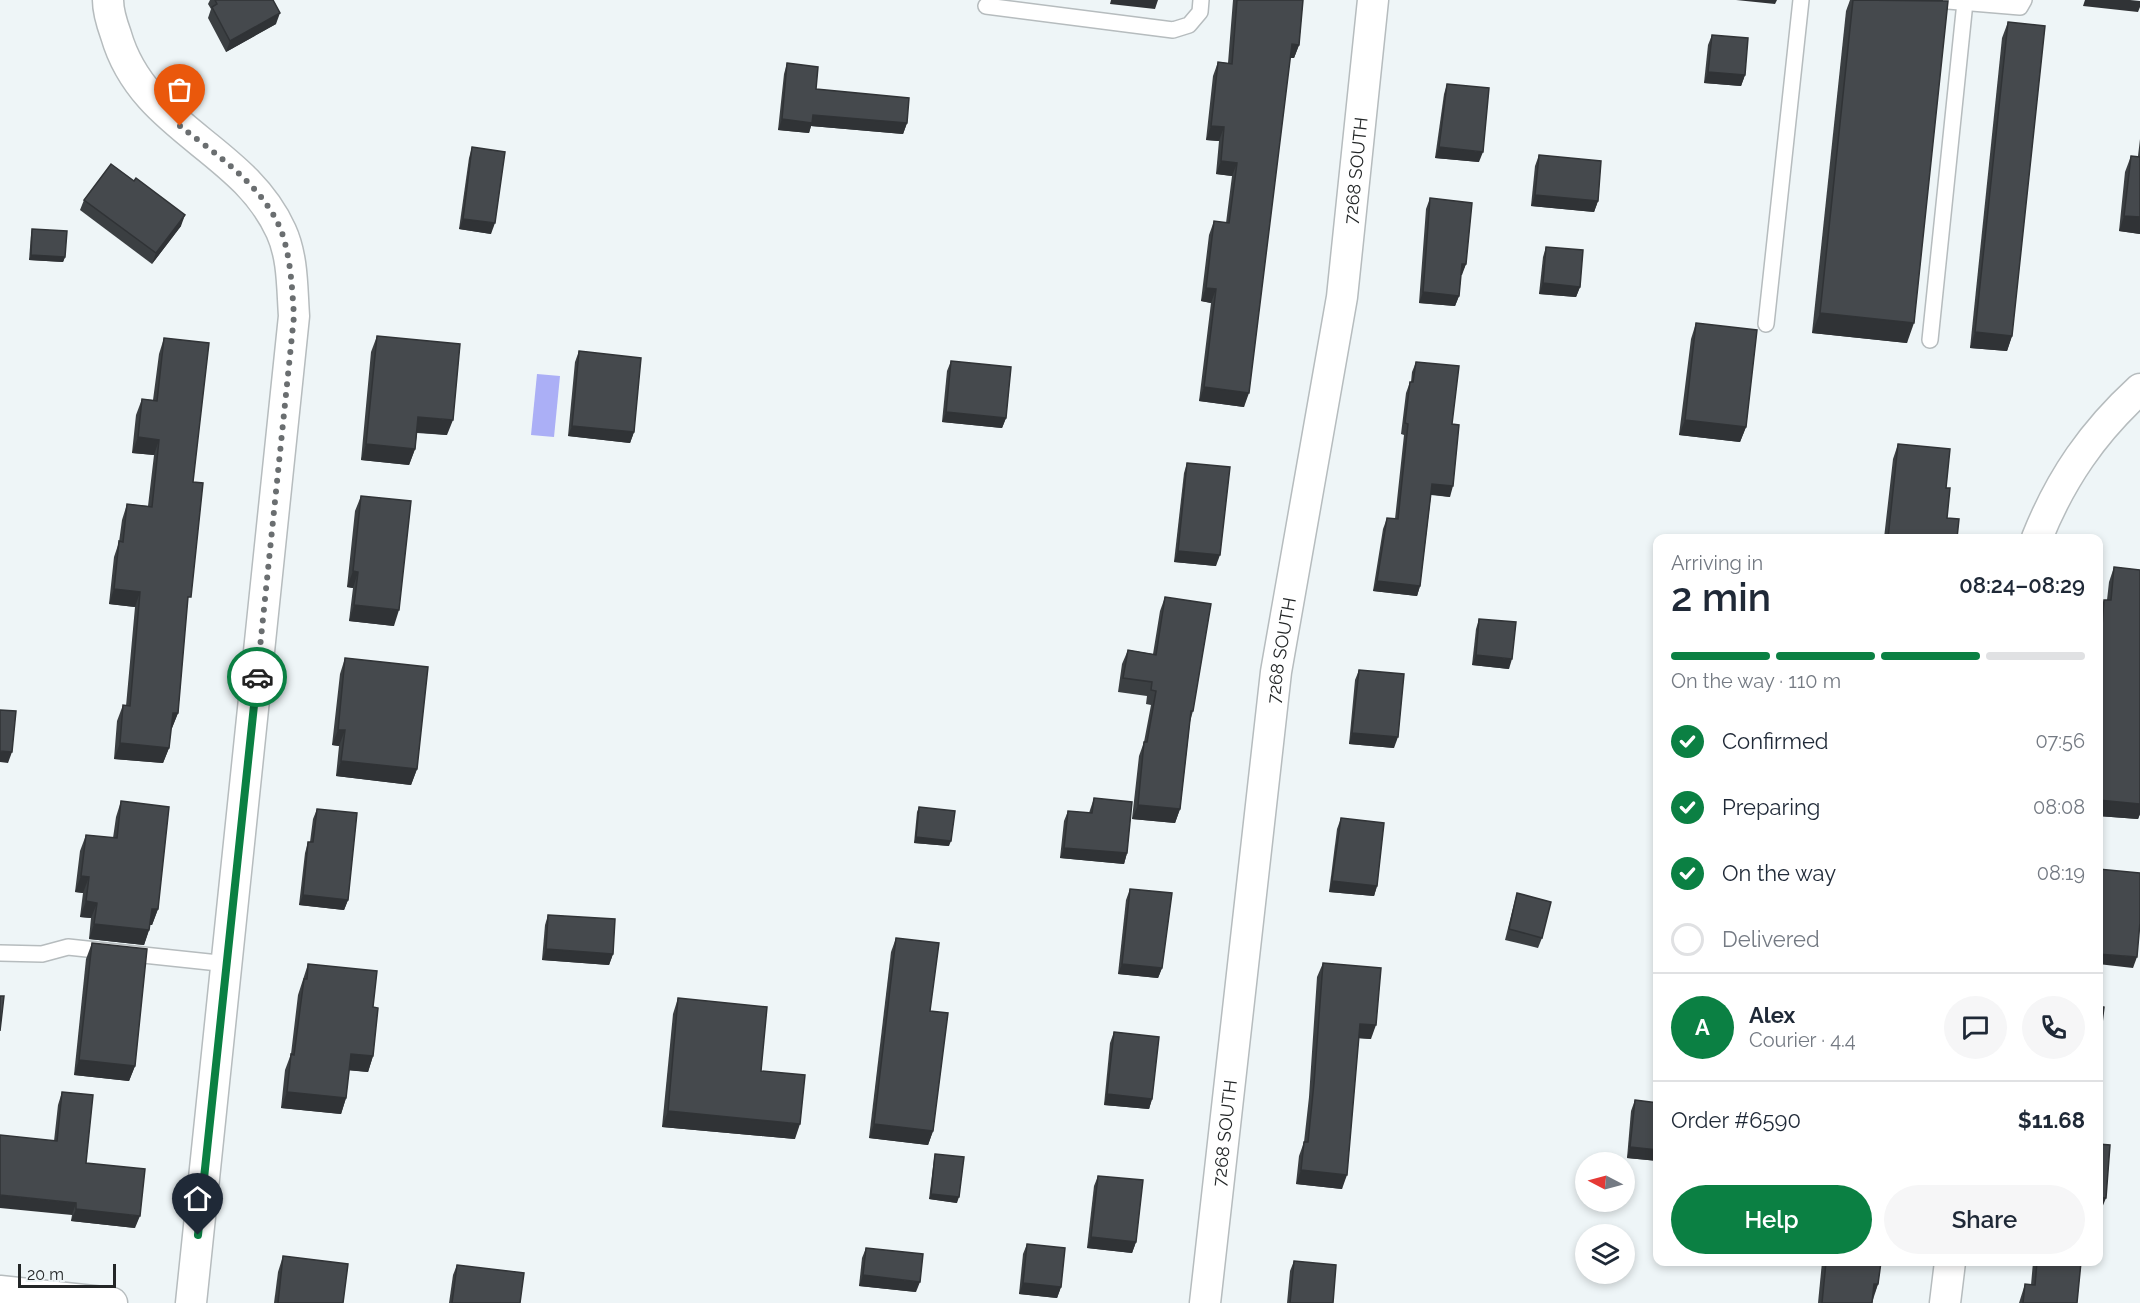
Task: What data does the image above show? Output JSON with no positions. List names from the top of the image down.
{
  "streets": {
    "street": ["7268 SOUTH"]
  },
  "scale_bar": "20 m",
  "north": "left",
  "page": {
    "heading": ["2 min", "Arriving in", "08:24–08:29"],
    "panel": [
      "Alex",
      "Courier · 4.4",
      "Order #6590",
      "$11.68"
    ],
    "bar": "On the way · 110 m",
    "list": [
      ["Confirmed", "07:56"],
      ["Preparing", "08:08"],
      ["On the way", "08:19"],
      "Delivered"
    ],
    "round": "A",
    "buttons": ["Help", "Share"],
    "scale": "20 m"
  }
}
